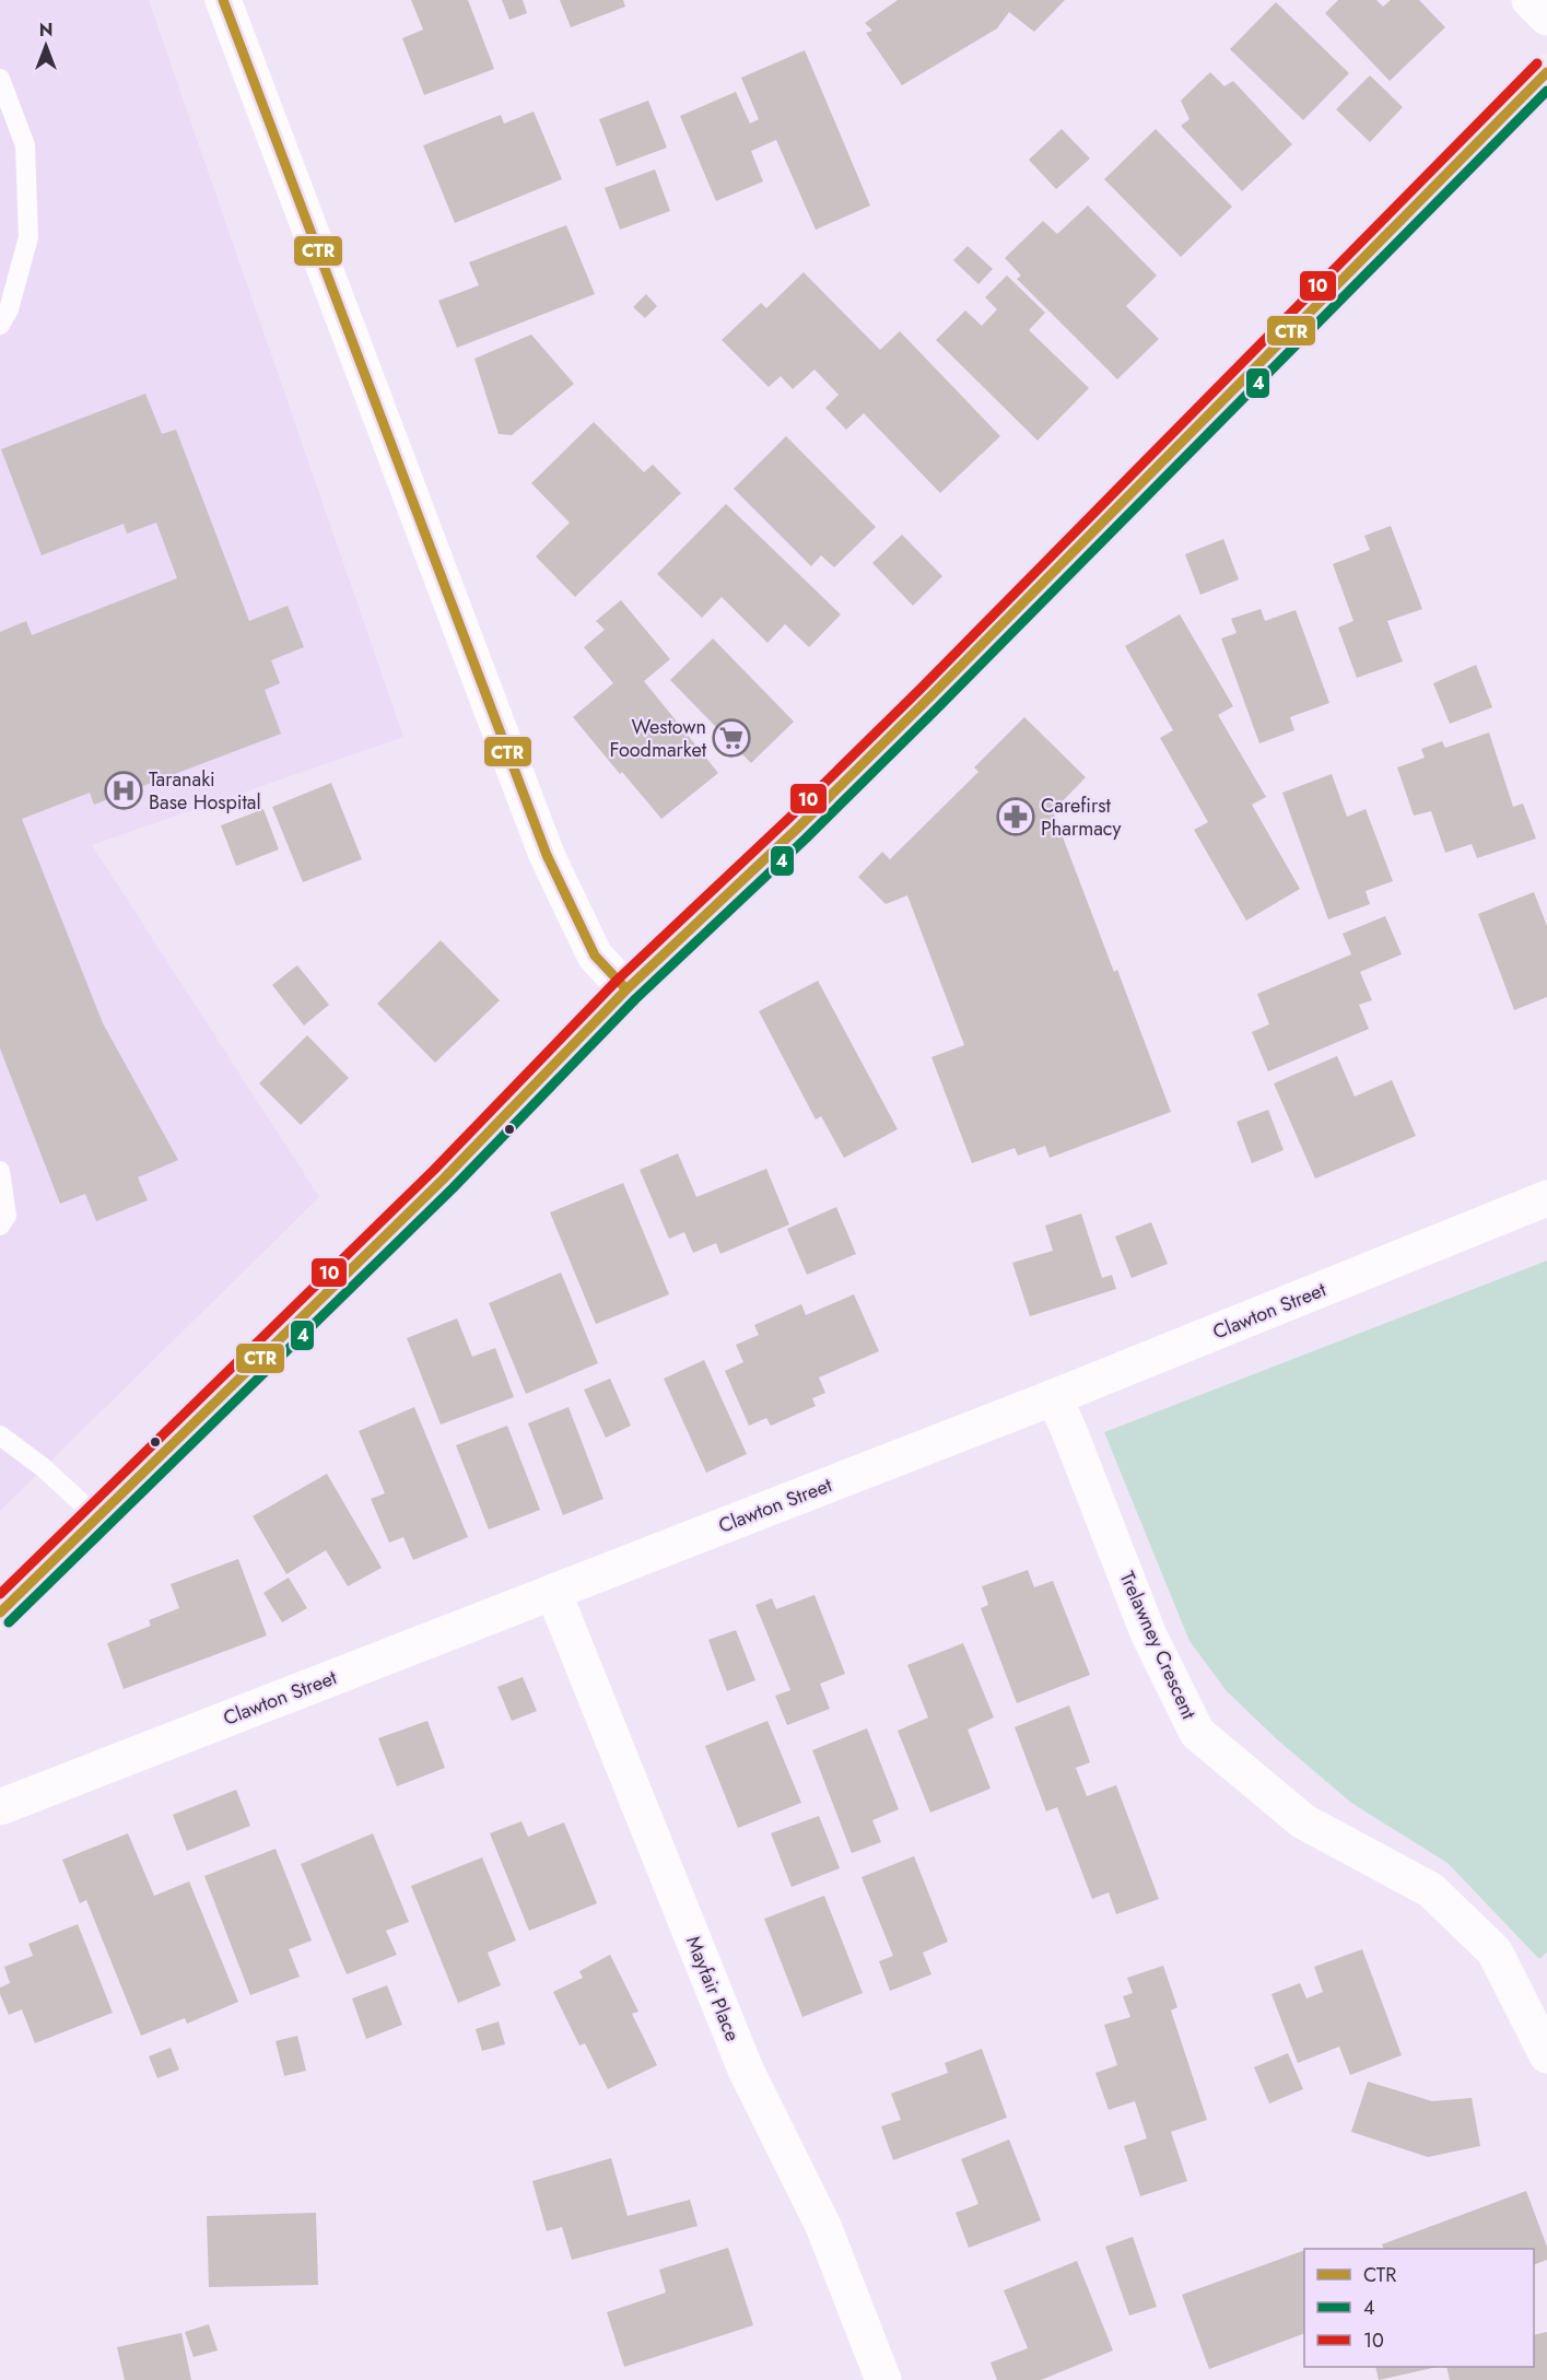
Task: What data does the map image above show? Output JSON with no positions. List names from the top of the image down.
{
  "streets": {
    "street": ["Clawton Street", "Trelawney Crescent", "Mayfair Place"]
  },
  "crossings": [
    ["Clawton Street", "Trelawney Crescent"],
    ["Clawton Street", "Mayfair Place"]
  ],
  "places": {
    "supermarket": ["Westown Foodmarket"],
    "hospital": ["Taranaki Base Hospital"],
    "pharmacy": ["Carefirst Pharmacy"]
  },
  "lines": ["transit line CTR", "transit line 10", "transit line 4"],
  "legend": ["CTR", "4", "10"],
  "north": "top"
}
